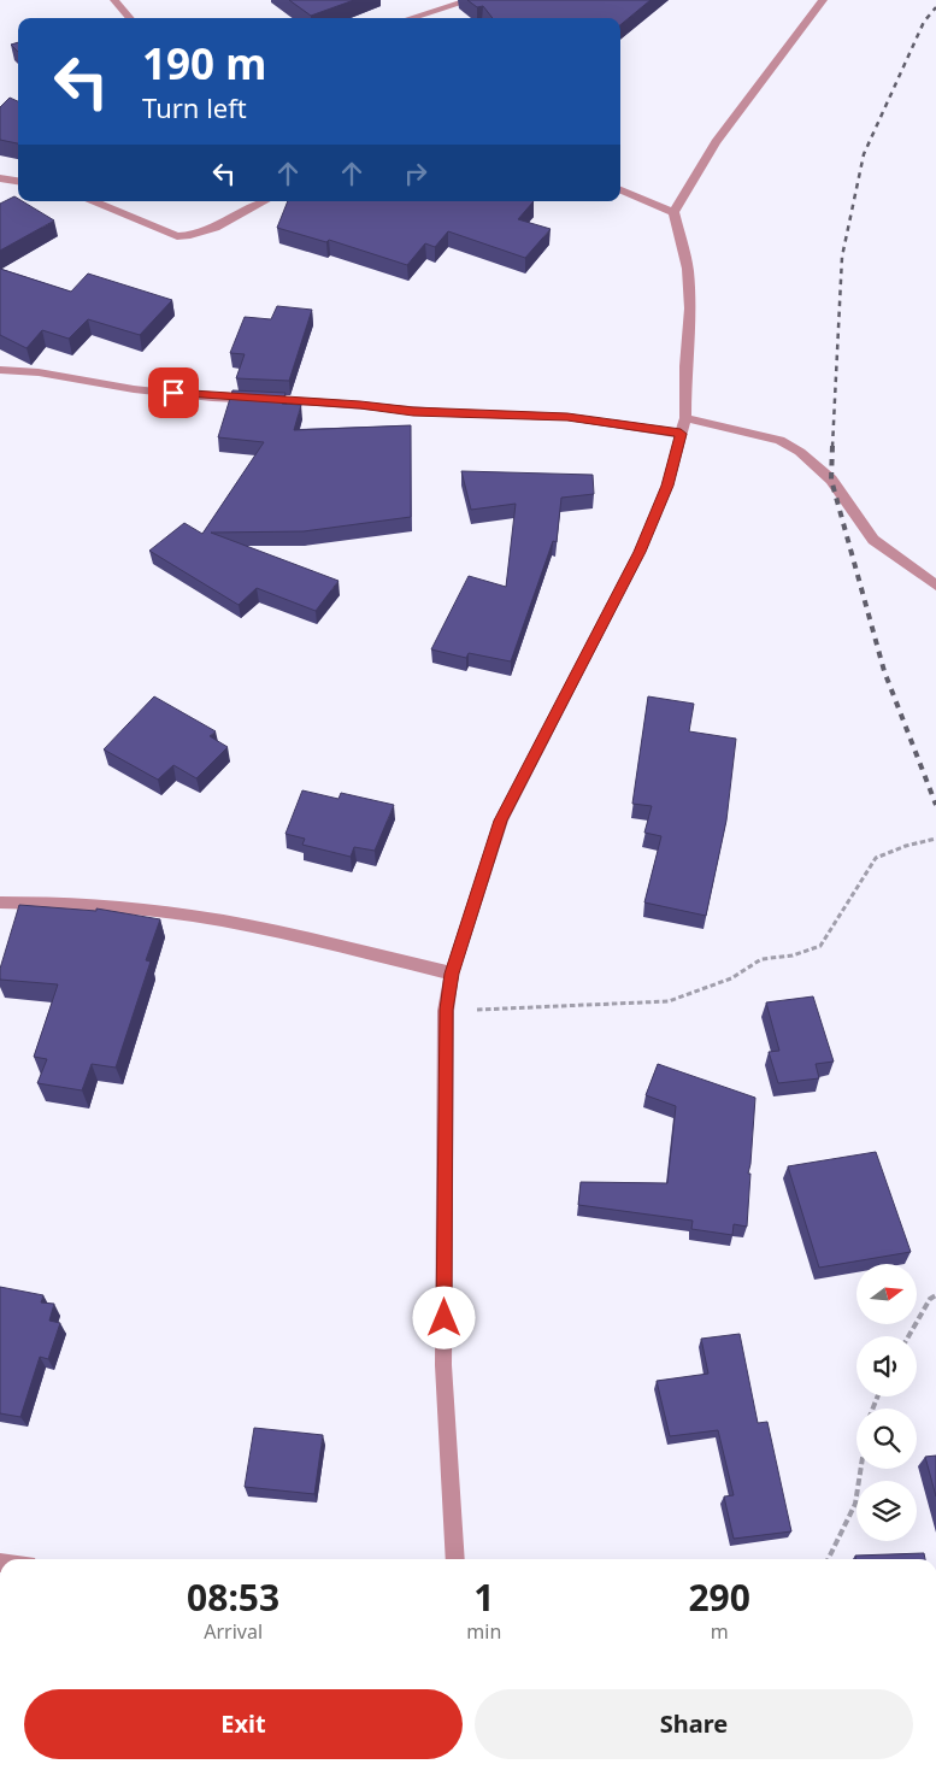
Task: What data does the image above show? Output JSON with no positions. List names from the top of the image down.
{
  "north": "right",
  "page": {
    "turn": ["190 m", "Turn left"],
    "eta": [
      "08:53",
      "Arrival",
      "1",
      "min",
      "290",
      "m"
    ],
    "buttons": ["Exit", "Share"]
  }
}
